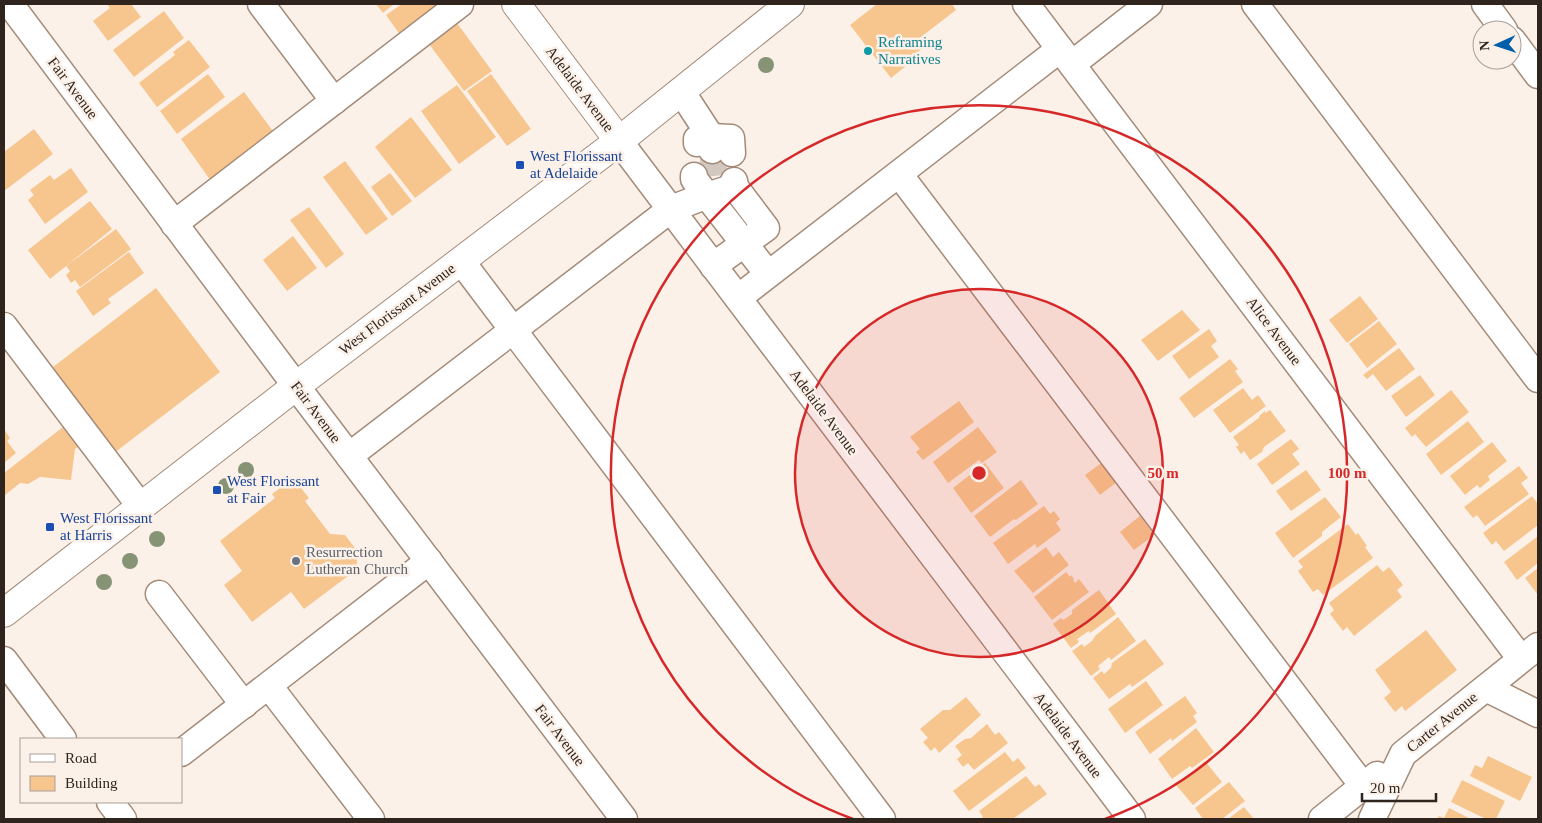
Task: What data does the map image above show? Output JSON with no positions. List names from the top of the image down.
{
  "streets": {
    "main road": ["Adelaide Avenue", "West Florissant Avenue"],
    "street": ["Fair Avenue", "Alice Avenue", "Carter Avenue"]
  },
  "crossings": [
    ["Fair Avenue", "West Florissant Avenue"],
    ["Adelaide Avenue", "West Florissant Avenue"],
    ["Alice Avenue", "Carter Avenue"]
  ],
  "places": {
    "other": ["Reframing Narratives", "Resurrection Lutheran Church"],
    "transit": ["West Florissant at Adelaide", "West Florissant at Fair", "West Florissant at Harris"]
  },
  "legend": ["Road", "Building"],
  "scale_bar": "20 m",
  "north": "left",
  "rings": ["50 m", "100 m"]
}
